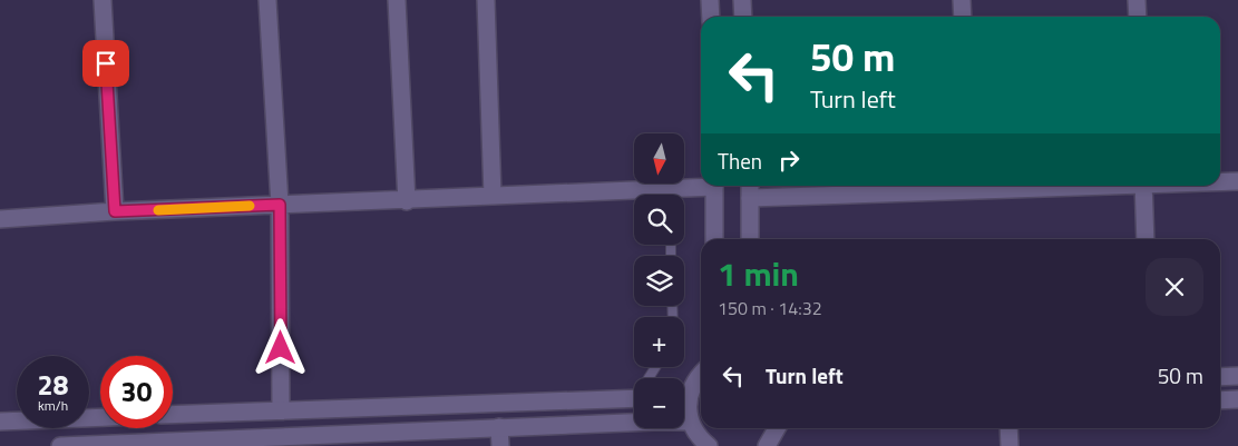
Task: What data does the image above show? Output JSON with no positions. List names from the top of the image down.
{
  "north": "bottom",
  "page": {
    "turn": ["50 m", "Turn left"],
    "map_buttons": ["+", "−"],
    "then": "Then",
    "heading": ["1 min", "150 m · 14:32"],
    "list": [
      {
        "name": "Turn left",
        "value": "50 m"
      }
    ],
    "speed": "28 km/h",
    "limit": "30"
  }
}
